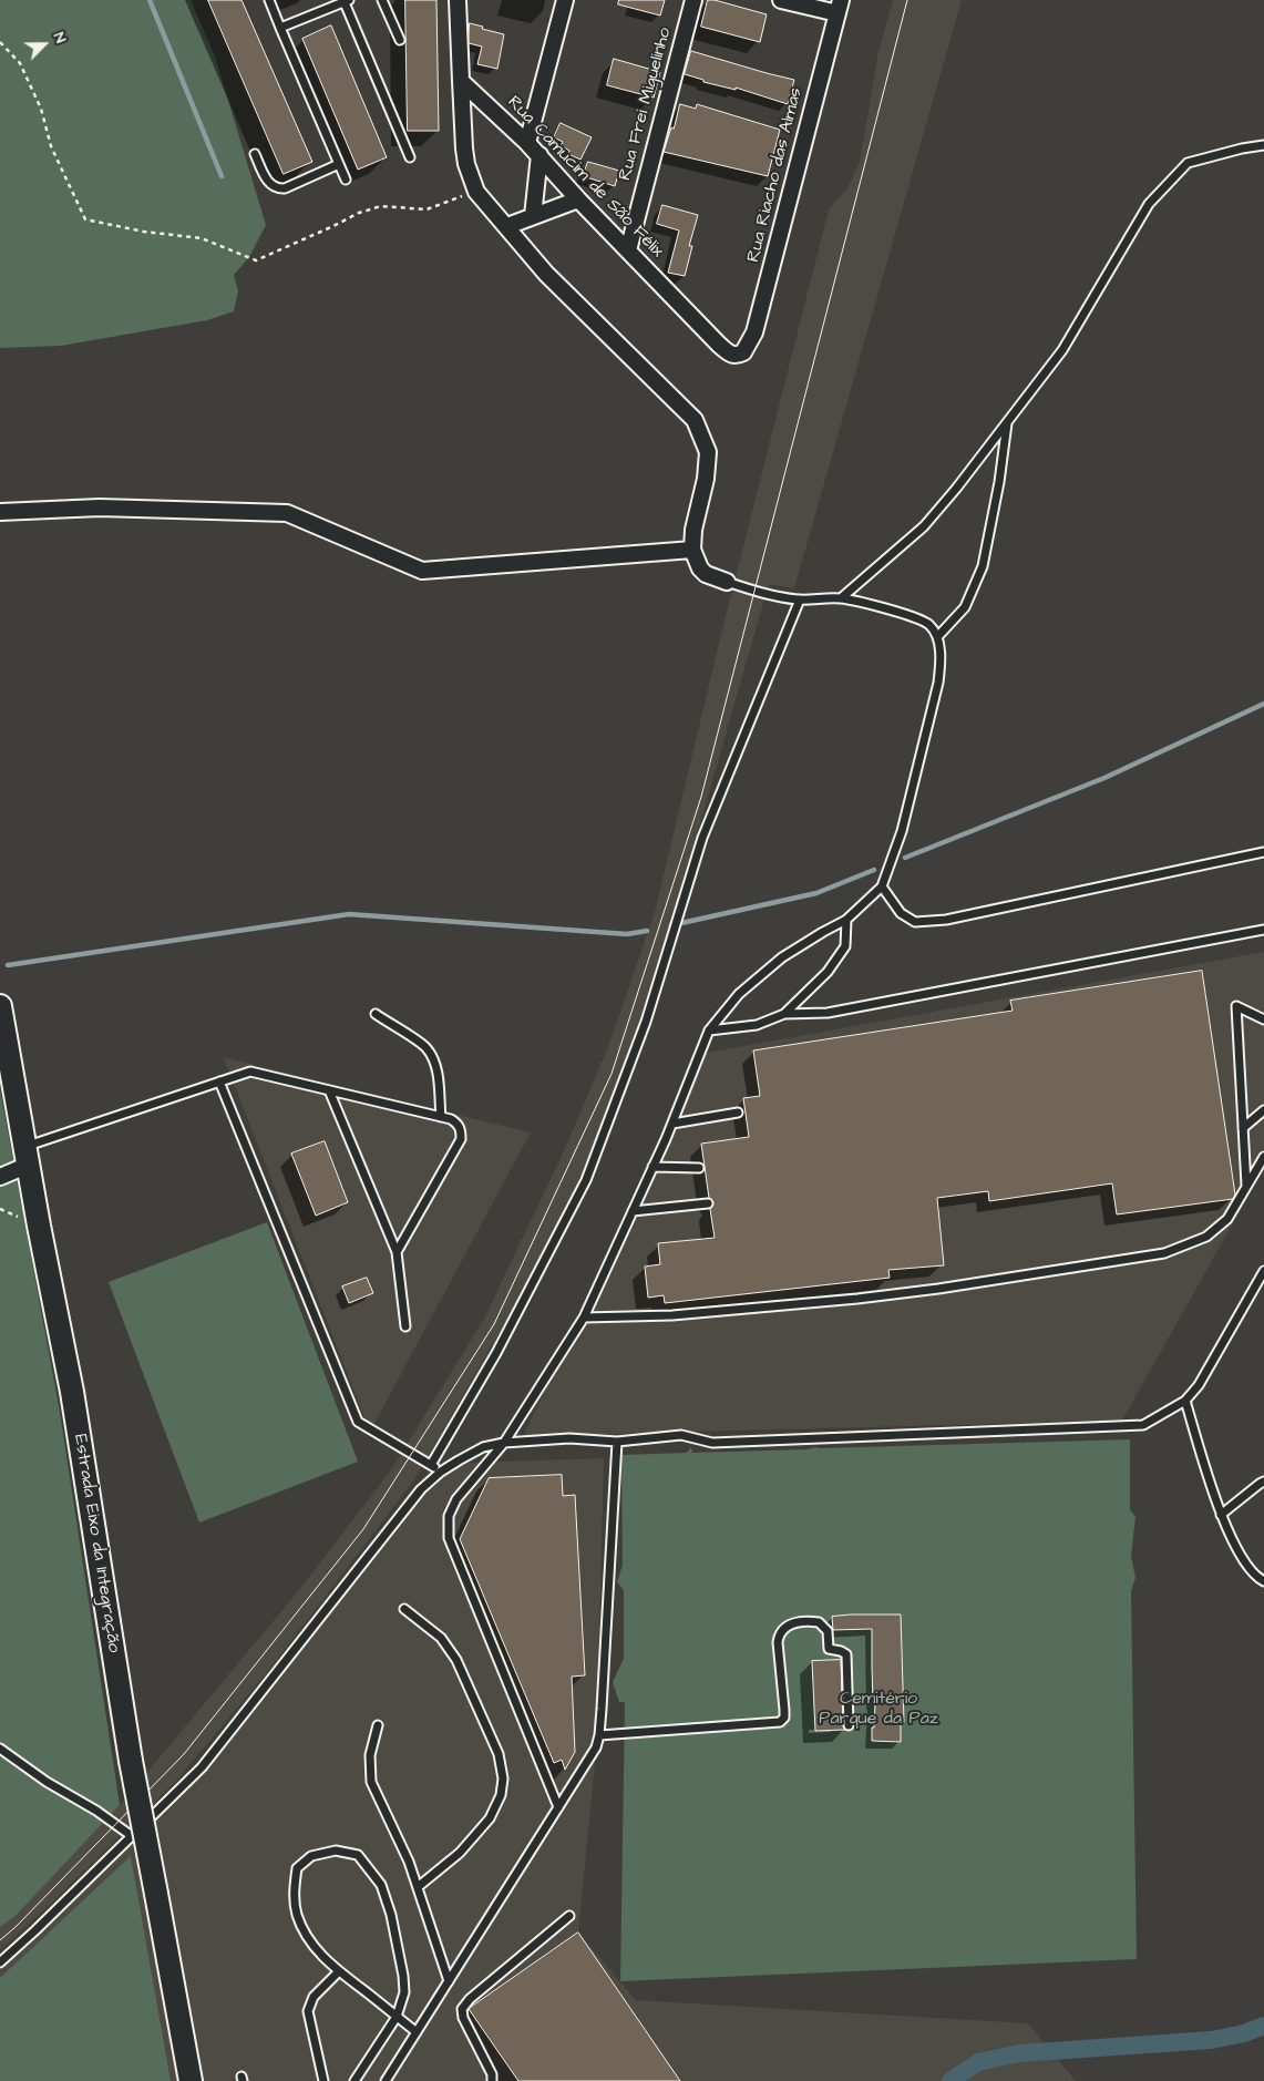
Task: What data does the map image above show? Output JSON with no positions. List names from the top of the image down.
{
  "streets": {
    "main road": ["Estrada Eixo da Integração"],
    "street": ["Rua Frei Miguelinho", "Rua Riacho das Almas", "Rua Camucim de São Félix"]
  },
  "crossings": [
    ["Rua Frei Miguelinho", "Rua Camucim de São Félix"],
    ["Rua Riacho das Almas", "Rua Camucim de São Félix"]
  ],
  "parks": ["Cemitério Parque da Paz"],
  "north": "top right"
}
